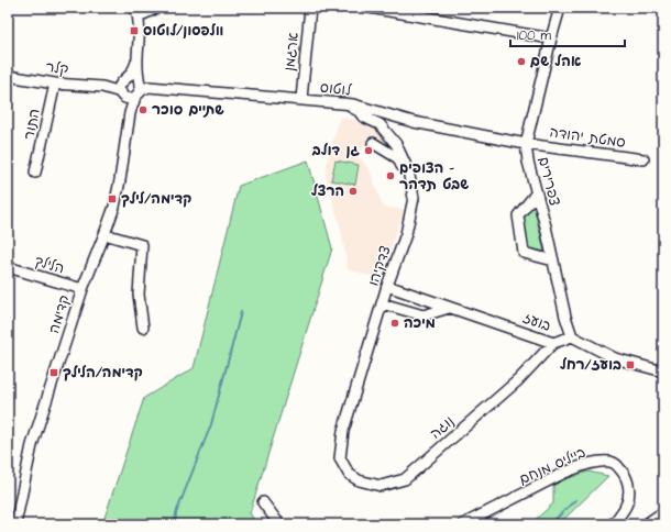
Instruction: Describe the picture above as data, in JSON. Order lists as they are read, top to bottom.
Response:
{
  "streets": {
    "street": [
      "ארגמן",
      "קלר",
      "לוטוס",
      "התור",
      "סמטת יהודה",
      "צפרירים",
      "הלילך",
      "צדקיהו",
      "קדימה",
      "בועז",
      "נוגה",
      "בייליס מנחם"
    ]
  },
  "crossings": [
    ["ארגמן", "לוטוס"],
    ["קלר", "לוטוס"],
    ["קלר", "התור"],
    ["קלר", "קדימה"],
    ["לוטוס", "סמטת יהודה"],
    ["לוטוס", "צפרירים"],
    ["לוטוס", "צדקיהו"],
    ["לוטוס", "קדימה"],
    ["סמטת יהודה", "צפרירים"],
    ["צפרירים", "בועז"],
    ["הלילך", "קדימה"],
    ["צדקיהו", "בועז"],
    ["צדקיהו", "נוגה"],
    ["בועז", "נוגה"]
  ],
  "places": {
    "transit": [
      "וולפסון/לוטוס",
      "קדימה/לילך",
      "בועז/רחל",
      "קדימה/הלילך"
    ],
    "other": [
      "אהל שם",
      "שתיים סוכר",
      "גן דולב",
      "הצופים - שבט תדהר",
      "הרצל",
      "מיכה"
    ]
  },
  "scale_bar": "100 m"
}
